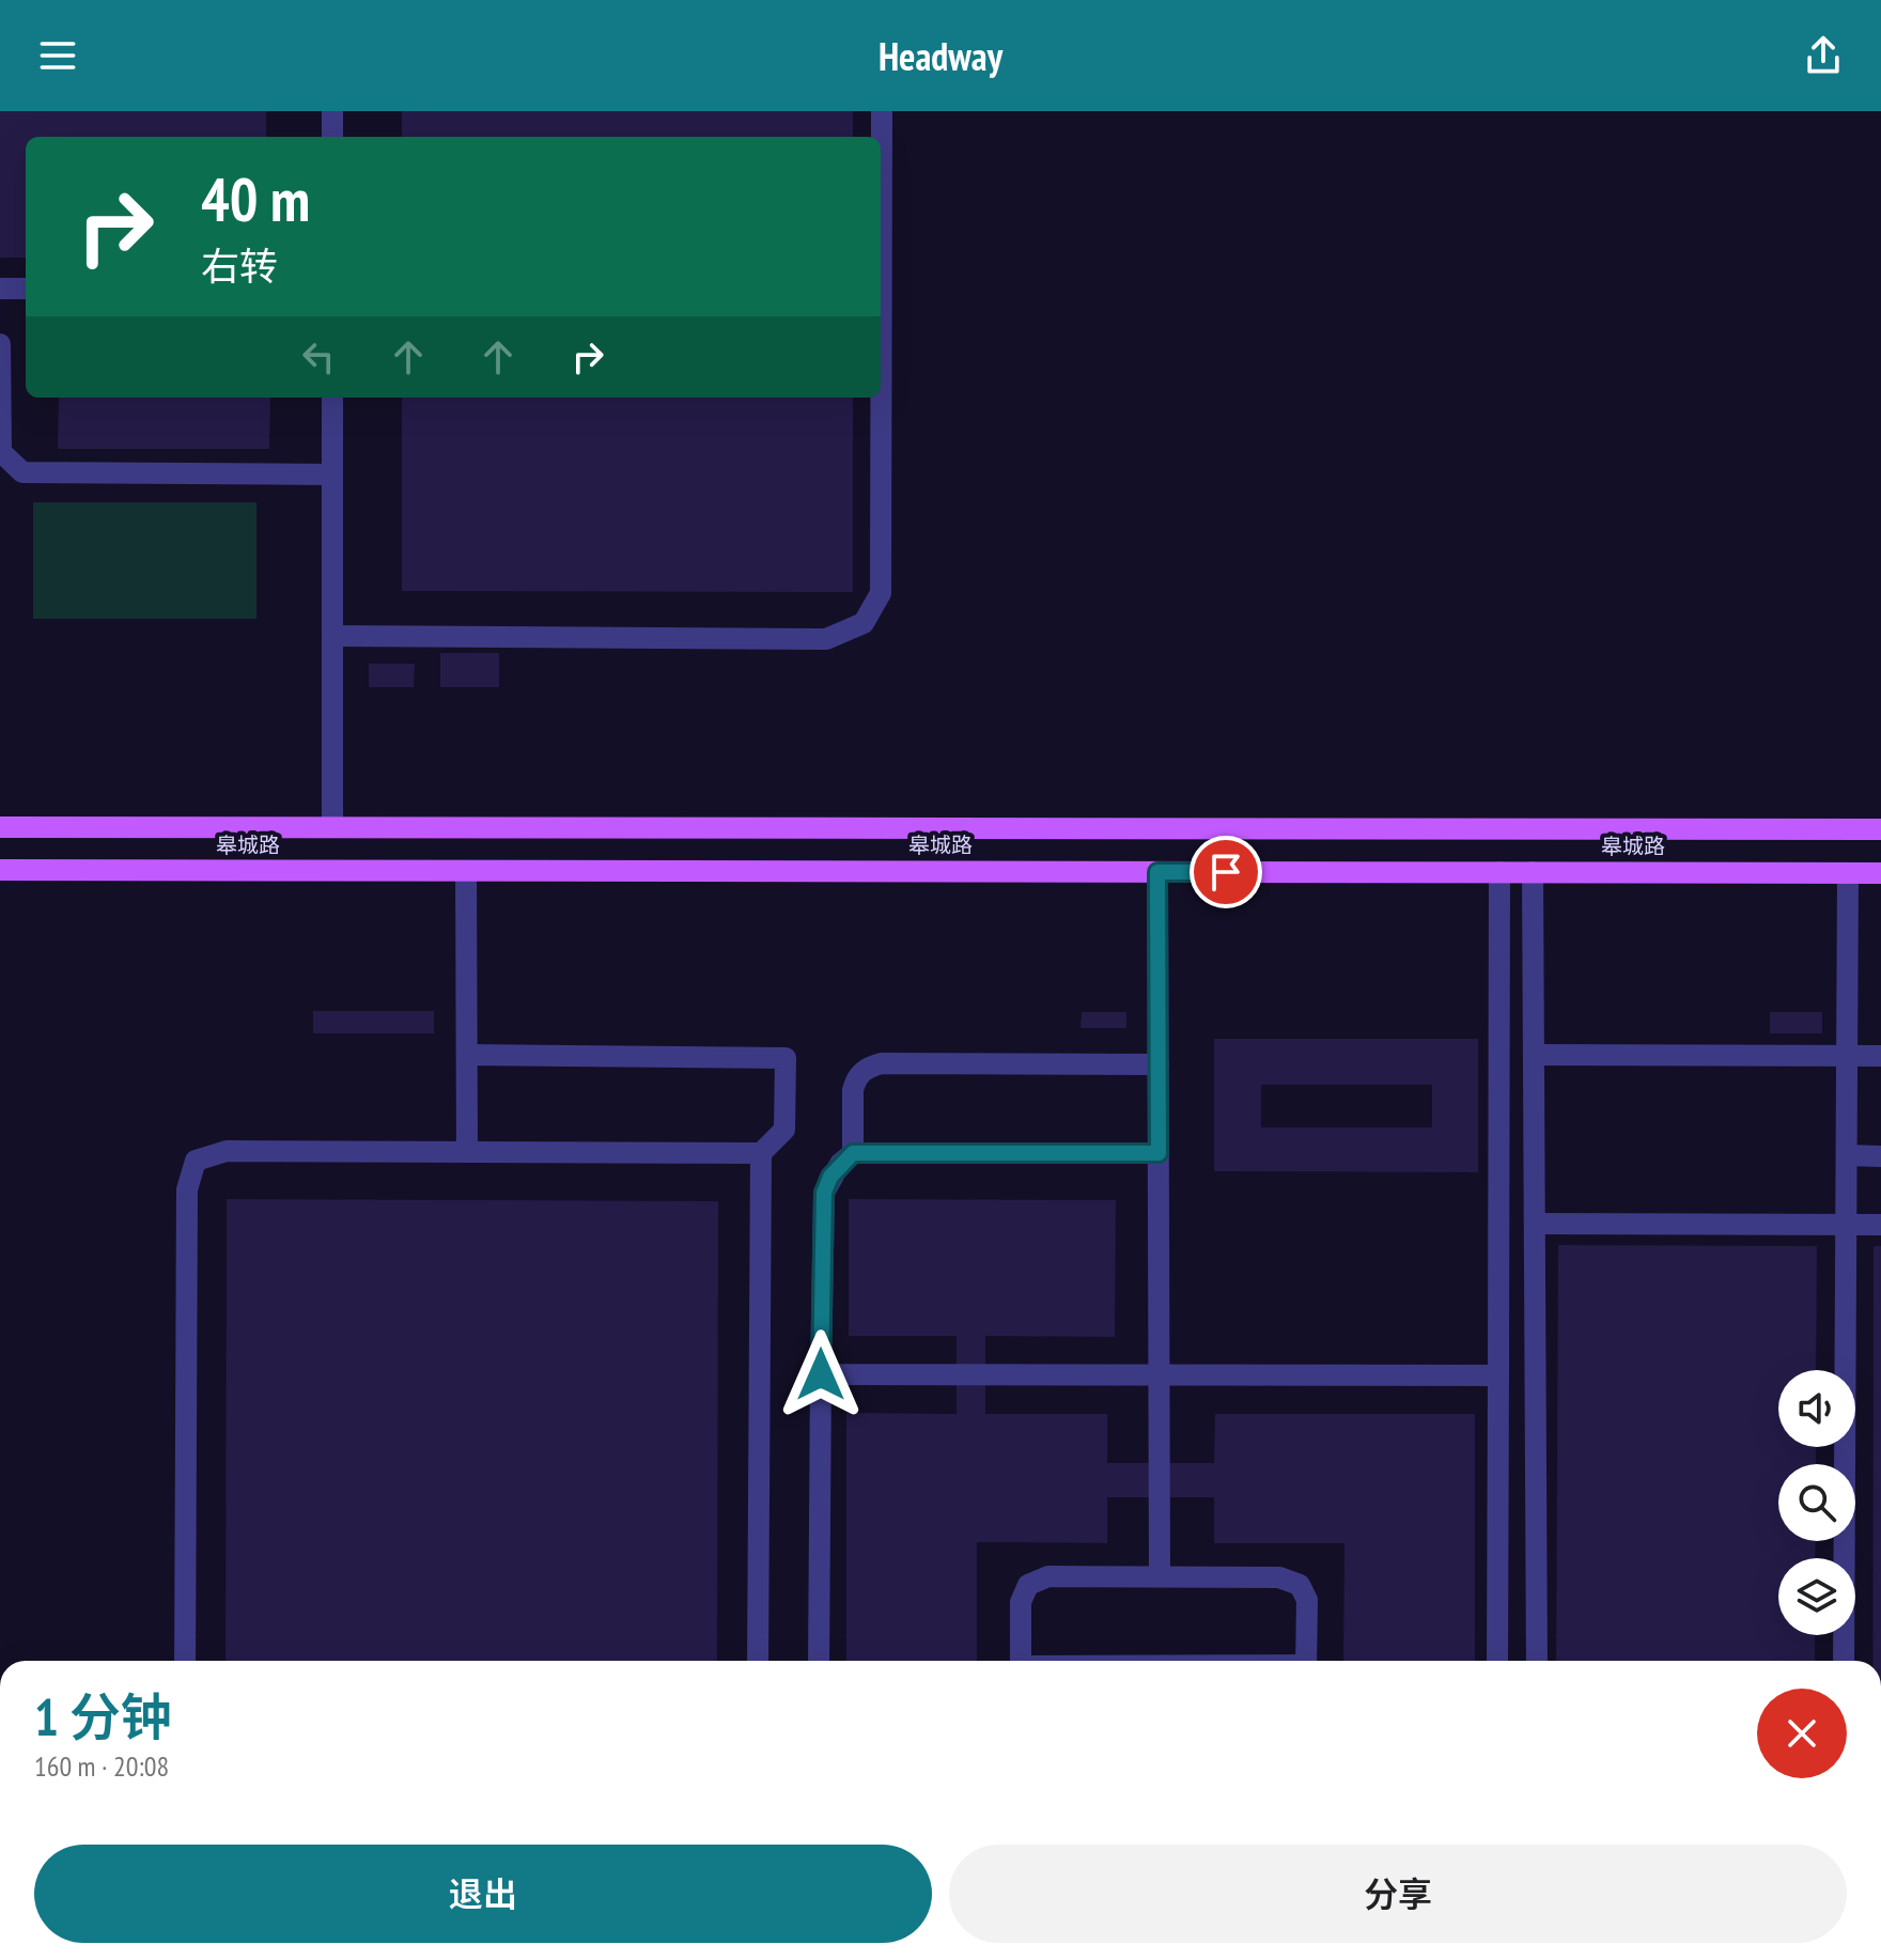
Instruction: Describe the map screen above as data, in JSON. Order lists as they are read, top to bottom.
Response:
{
  "streets": {
    "main road": ["皋城路"]
  },
  "page": {
    "header": "Headway",
    "turn": ["40 m", "右转"],
    "heading": ["1 分钟", "160 m · 20:08"],
    "buttons": ["退出", "分享"]
  }
}
